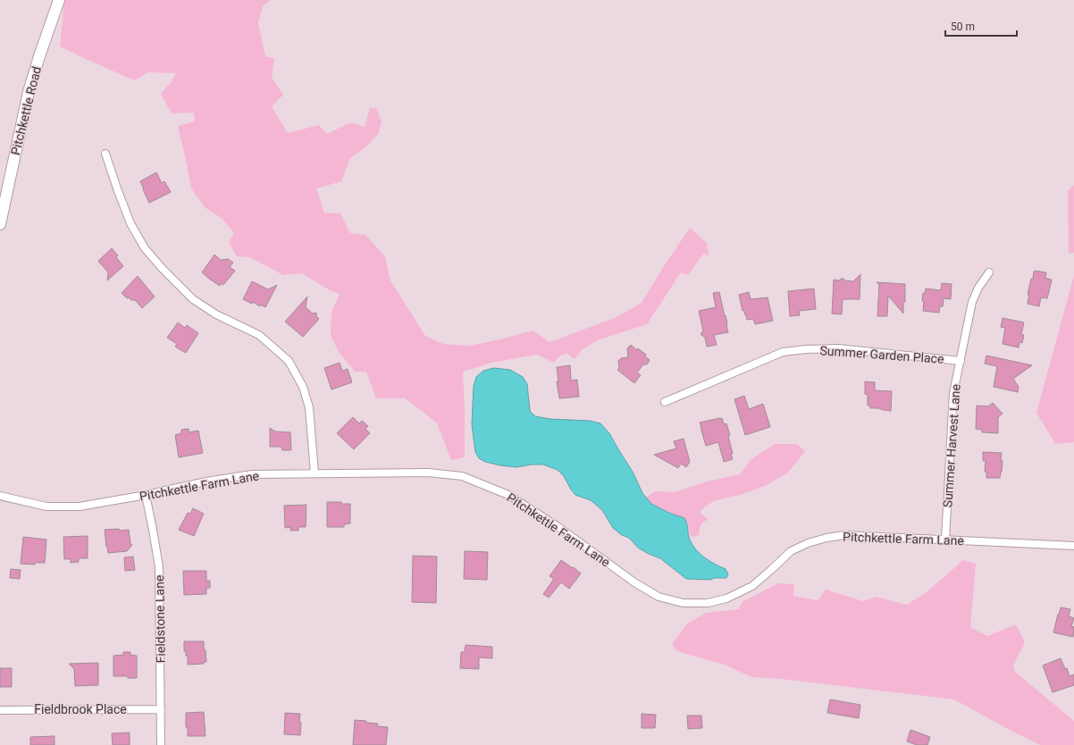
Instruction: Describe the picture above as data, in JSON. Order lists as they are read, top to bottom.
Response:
{
  "streets": {
    "main road": ["Pitchkettle Road"],
    "street": [
      "Summer Garden Place",
      "Summer Harvest Lane",
      "Pitchkettle Farm Lane",
      "Fieldstone Lane",
      "Fieldbrook Place"
    ]
  },
  "crossings": [
    ["Summer Garden Place", "Summer Harvest Lane"],
    ["Summer Harvest Lane", "Pitchkettle Farm Lane"],
    ["Pitchkettle Farm Lane", "Fieldstone Lane"],
    ["Fieldstone Lane", "Fieldbrook Place"]
  ],
  "scale_bar": "50 m"
}
